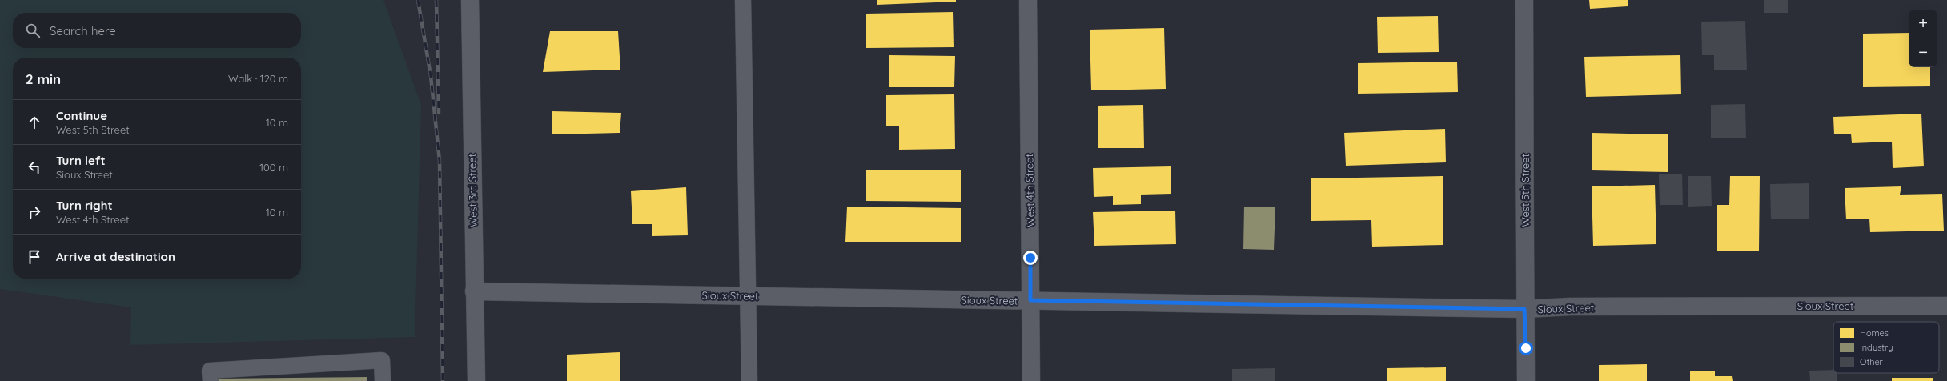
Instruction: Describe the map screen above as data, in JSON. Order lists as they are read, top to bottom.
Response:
{
  "streets": {
    "street": [
      "West 3rd Street",
      "West 4th Street",
      "West 5th Street",
      "Sioux Street"
    ]
  },
  "crossings": [
    ["West 3rd Street", "Sioux Street"],
    ["West 4th Street", "Sioux Street"],
    ["West 5th Street", "Sioux Street"]
  ],
  "legend": ["Homes", "Industry", "Other"],
  "page": {
    "map_buttons": ["+", "−"],
    "search": "Search here",
    "heading": ["2 min", "Walk · 120 m"],
    "list": [
      ["Continue", "West 5th Street", "10 m"],
      ["Turn left", "Sioux Street", "100 m"],
      ["Turn right", "West 4th Street", "10 m"],
      "Arrive at destination"
    ]
  }
}
